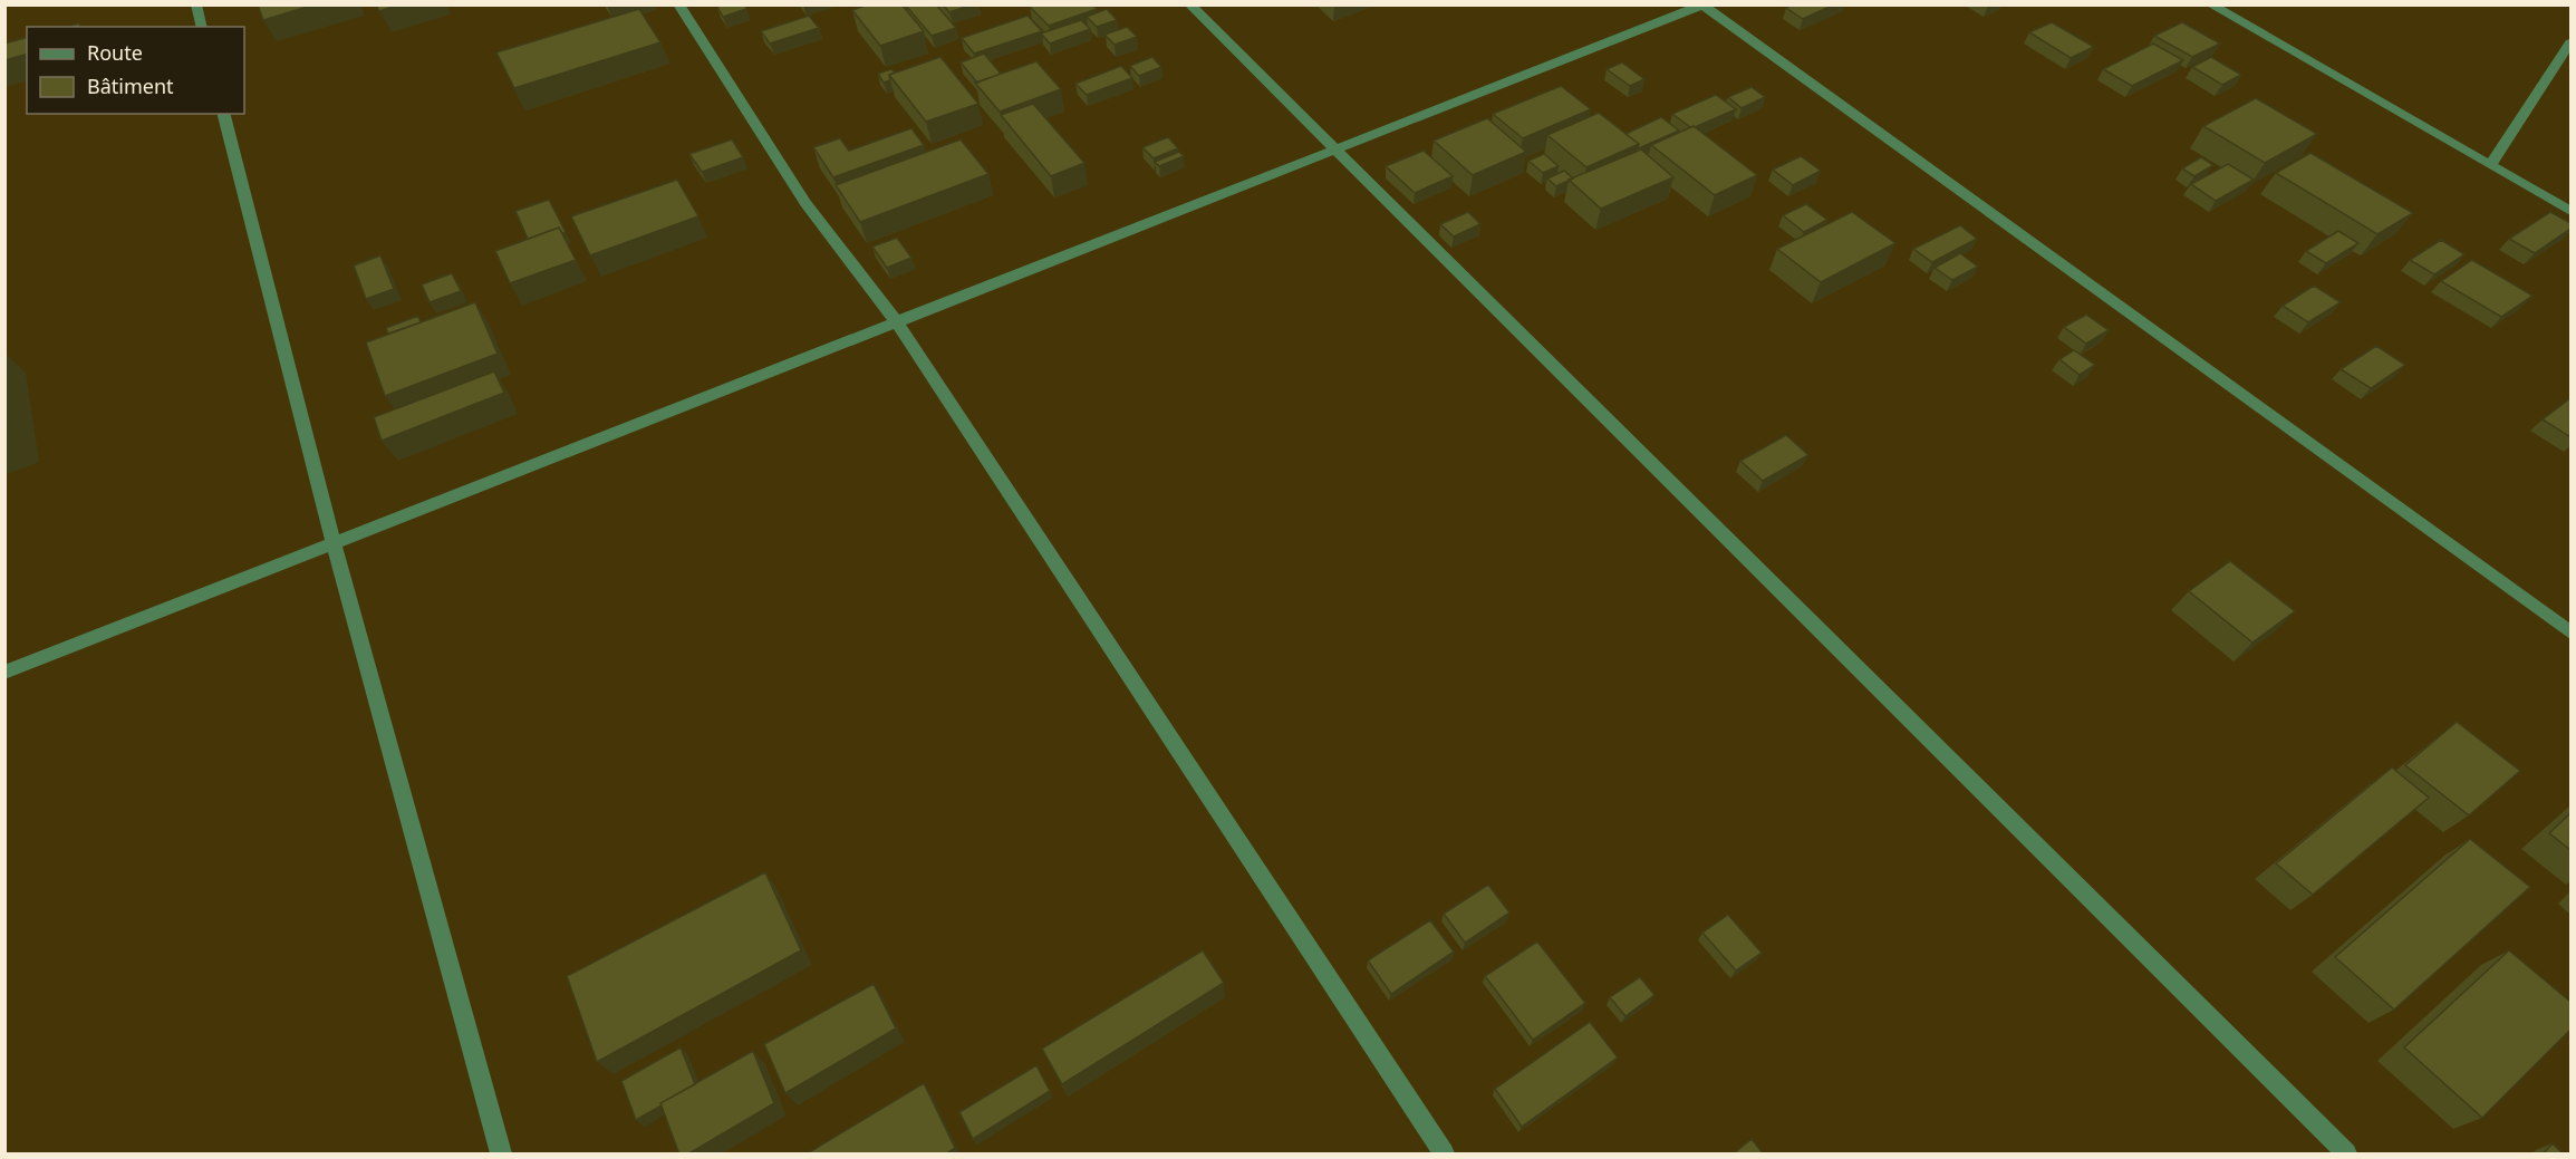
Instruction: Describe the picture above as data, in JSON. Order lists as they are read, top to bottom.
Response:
{
  "legend": ["Route", "Bâtiment"]
}
